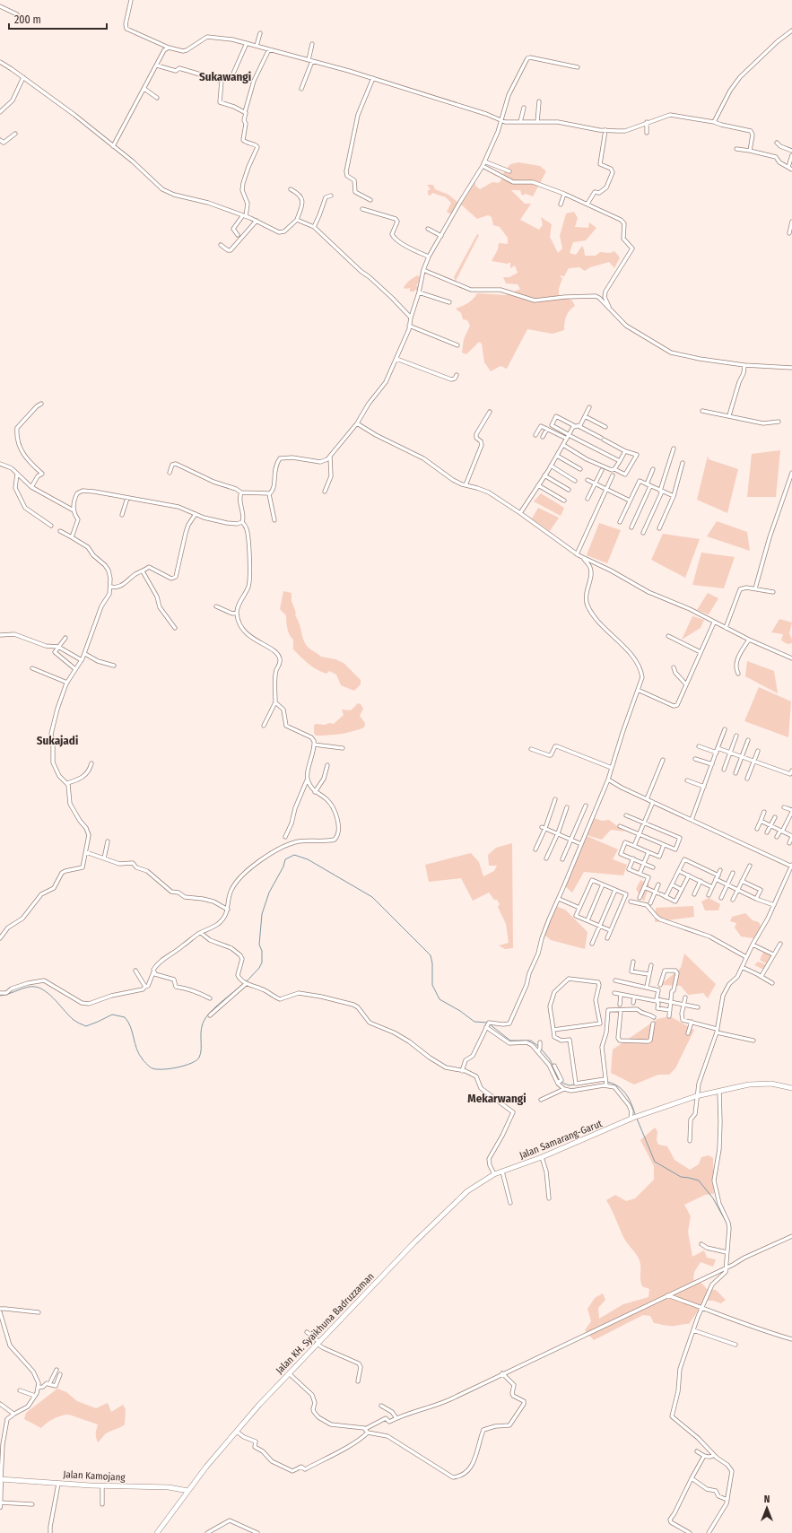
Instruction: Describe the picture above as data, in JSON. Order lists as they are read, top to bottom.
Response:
{
  "streets": {
    "main road": ["Jalan Samarang-Garut", "Jalan KH. Syaikhuna Badruzzaman", "Jalan Kamojang"]
  },
  "crossings": [
    ["Jalan Samarang-Garut", "Jalan KH. Syaikhuna Badruzzaman"],
    ["Jalan KH. Syaikhuna Badruzzaman", "Jalan Kamojang"]
  ],
  "districts": ["Sukawangi", "Sukajadi", "Mekarwangi"],
  "scale_bar": "200 m",
  "north": "top"
}
